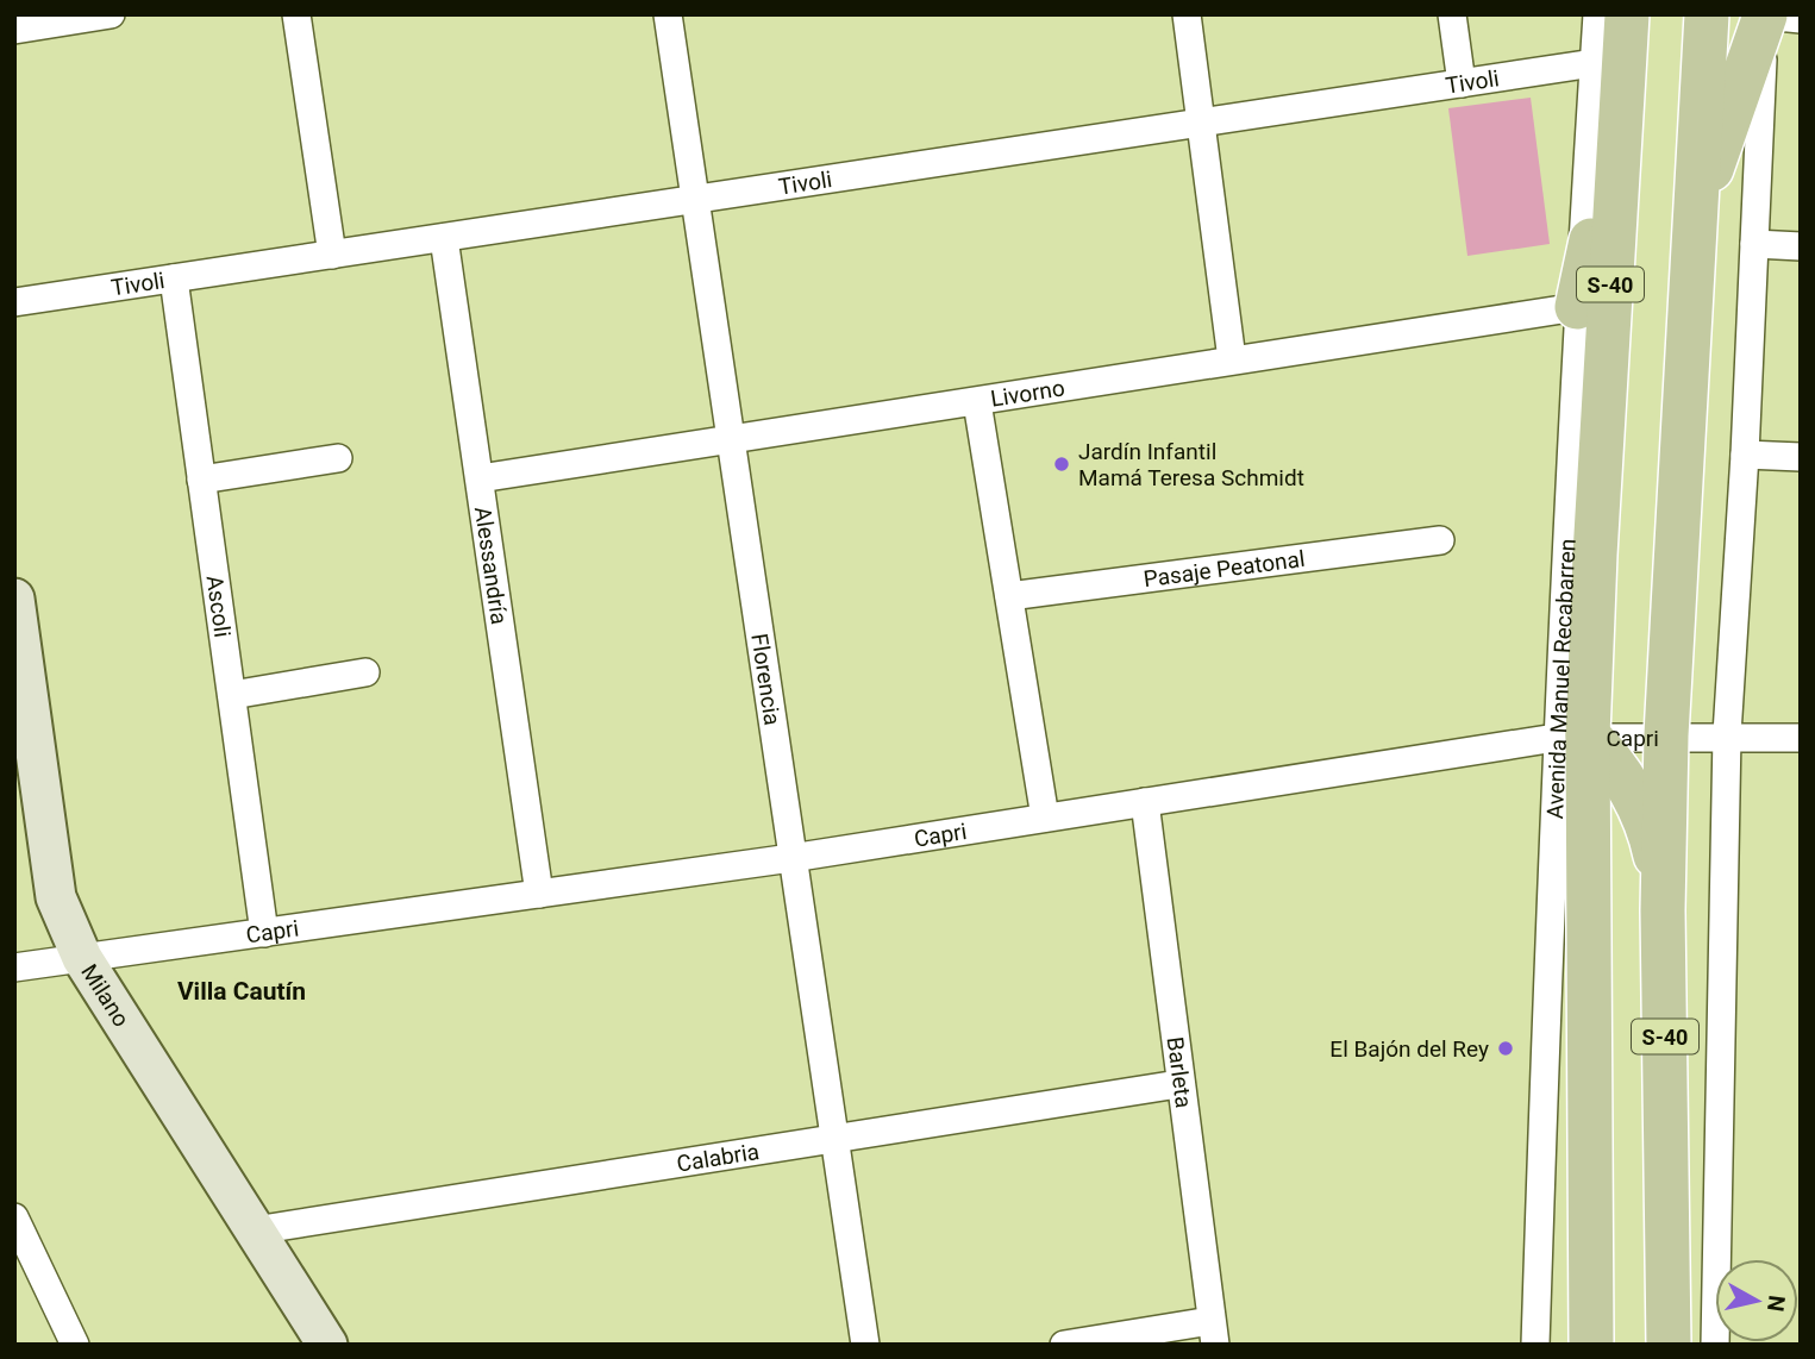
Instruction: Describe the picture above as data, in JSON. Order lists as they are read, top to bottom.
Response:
{
  "streets": {
    "main road": ["S-40", "Avenida Manuel Recabarren"],
    "street": [
      "Tivoli",
      "Livorno",
      "Alessandría",
      "Pasaje Peatonal",
      "Ascoli",
      "Florencia",
      "Capri",
      "Milano",
      "Barleta",
      "Calabria"
    ]
  },
  "crossings": [
    ["Tivoli", "Alessandría"],
    ["Tivoli", "Ascoli"],
    ["Tivoli", "Florencia"],
    ["Tivoli", "Avenida Manuel Recabarren"],
    ["S-40", "Capri"],
    ["Livorno", "Alessandría"],
    ["Livorno", "Florencia"],
    ["Livorno", "Avenida Manuel Recabarren"],
    ["Alessandría", "Capri"],
    ["Ascoli", "Capri"],
    ["Florencia", "Capri"],
    ["Florencia", "Calabria"],
    ["Avenida Manuel Recabarren", "Capri"],
    ["Capri", "Milano"],
    ["Capri", "Barleta"],
    ["Milano", "Calabria"],
    ["Barleta", "Calabria"]
  ],
  "districts": ["Villa Cautín"],
  "places": ["Jardín Infantil Mamá Teresa Schmidt", "El Bajón del Rey"],
  "north": "right"
}
